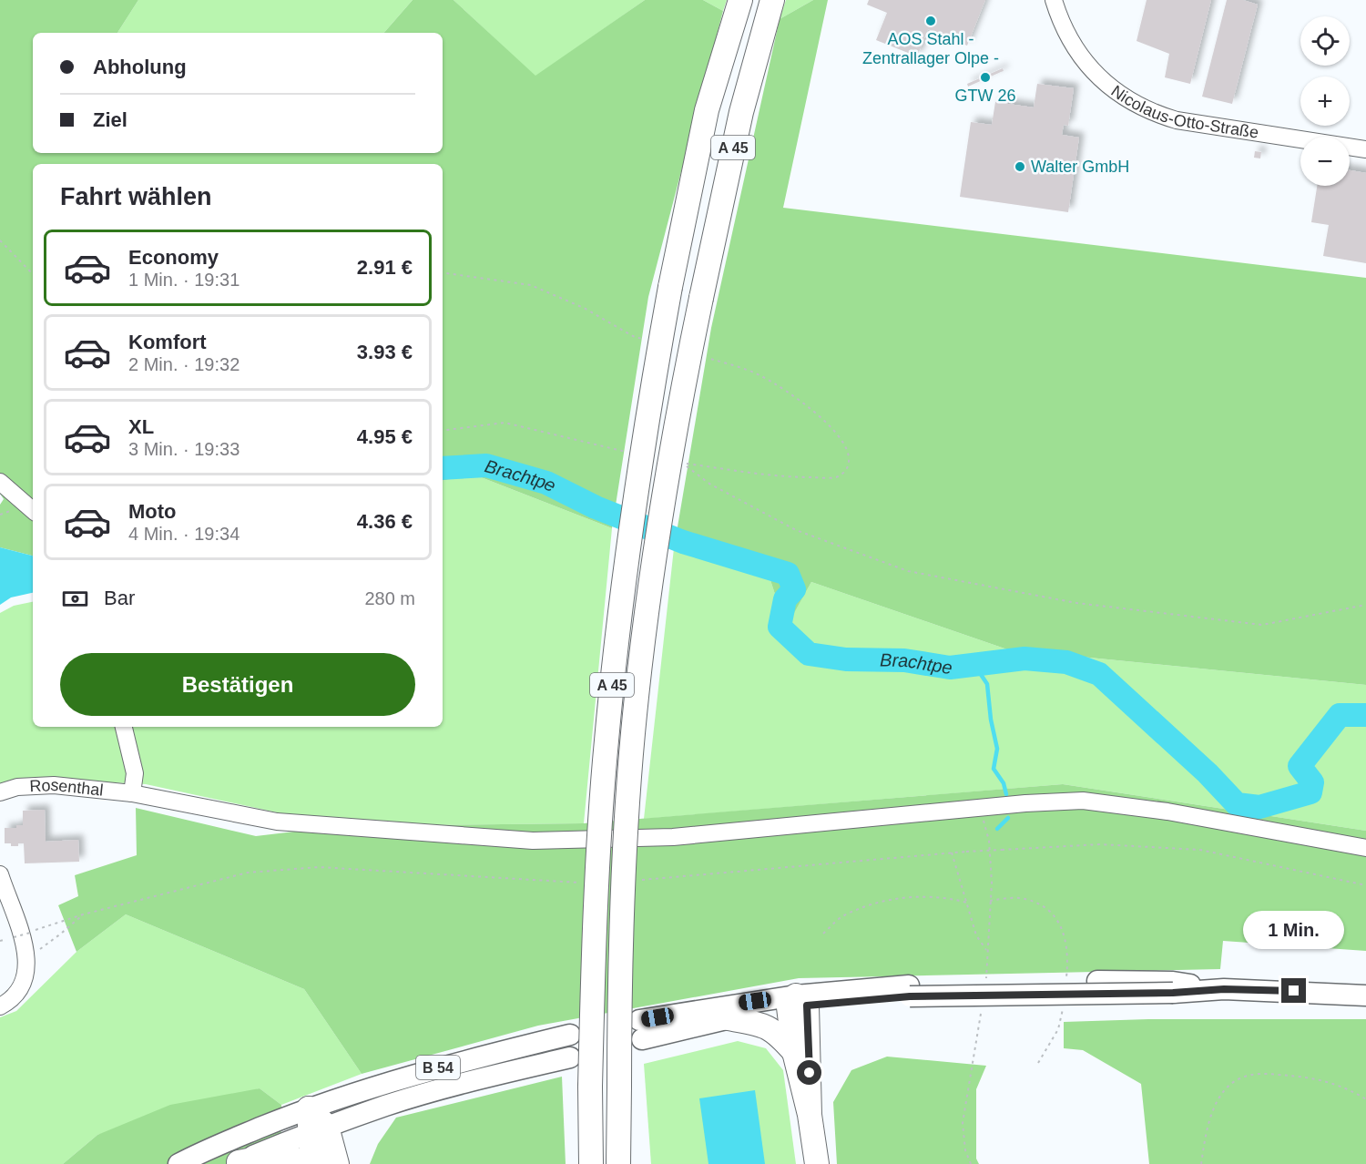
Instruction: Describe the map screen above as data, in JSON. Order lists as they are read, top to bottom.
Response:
{
  "streets": {
    "highway": ["A 45"],
    "main road": ["B 54"],
    "street": ["Nicolaus-Otto-Straße", "Rosenthal"]
  },
  "water": ["Brachtpe"],
  "places": ["AOS Stahl - Zentrallager Olpe -", "GTW 26", "Walter GmbH"],
  "page": {
    "map_buttons": ["+", "−"],
    "banner": ["Abholung", "Ziel"],
    "heading": "Fahrt wählen",
    "list": [
      {
        "name": "Economy",
        "note": "1 Min. · 19:31",
        "value": "2.91 €"
      },
      {
        "name": "Komfort",
        "note": "2 Min. · 19:32",
        "value": "3.93 €"
      },
      {
        "name": "XL",
        "note": "3 Min. · 19:33",
        "value": "4.95 €"
      },
      {
        "name": "Moto",
        "note": "4 Min. · 19:34",
        "value": "4.36 €"
      }
    ],
    "pay": ["Bar", "280 m"],
    "buttons": "Bestätigen",
    "bubble": "1 Min."
  }
}
